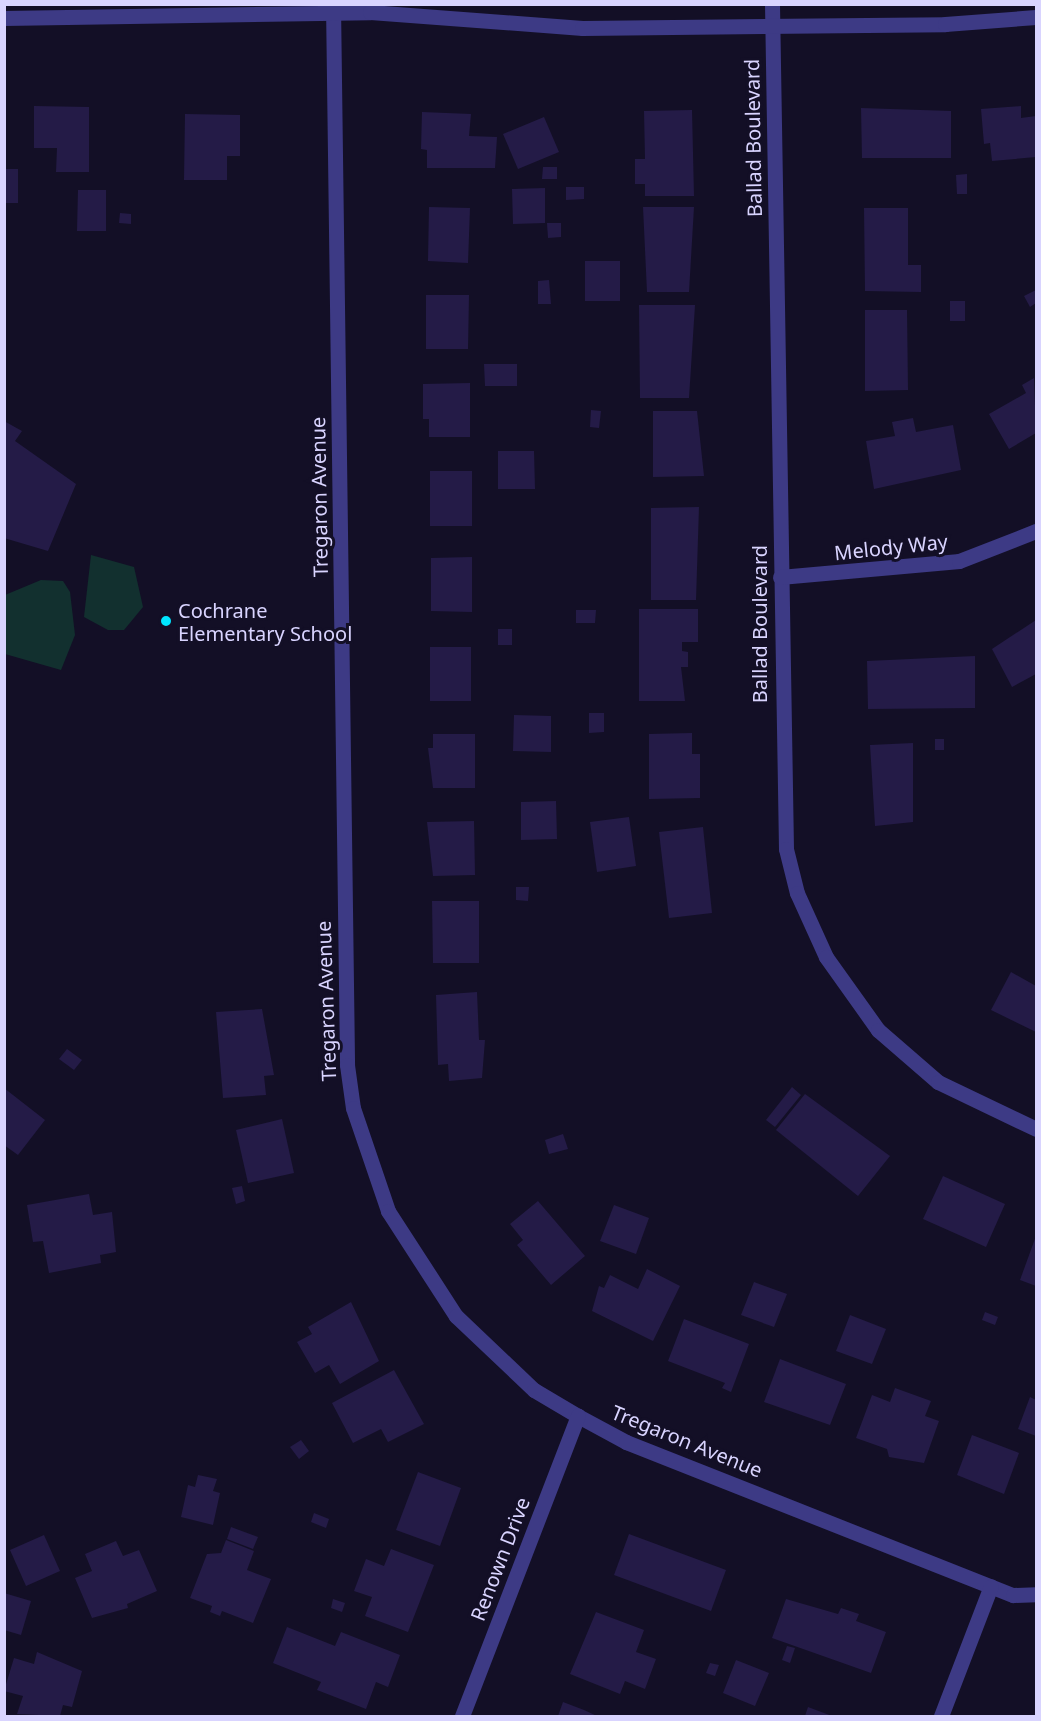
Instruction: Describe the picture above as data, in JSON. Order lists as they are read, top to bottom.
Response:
{
  "streets": {
    "street": [
      "Ballad Boulevard",
      "Tregaron Avenue",
      "Melody Way",
      "Renown Drive"
    ]
  },
  "crossings": [
    ["Ballad Boulevard", "Melody Way"],
    ["Tregaron Avenue", "Renown Drive"]
  ],
  "places": ["Cochrane Elementary School"]
}
